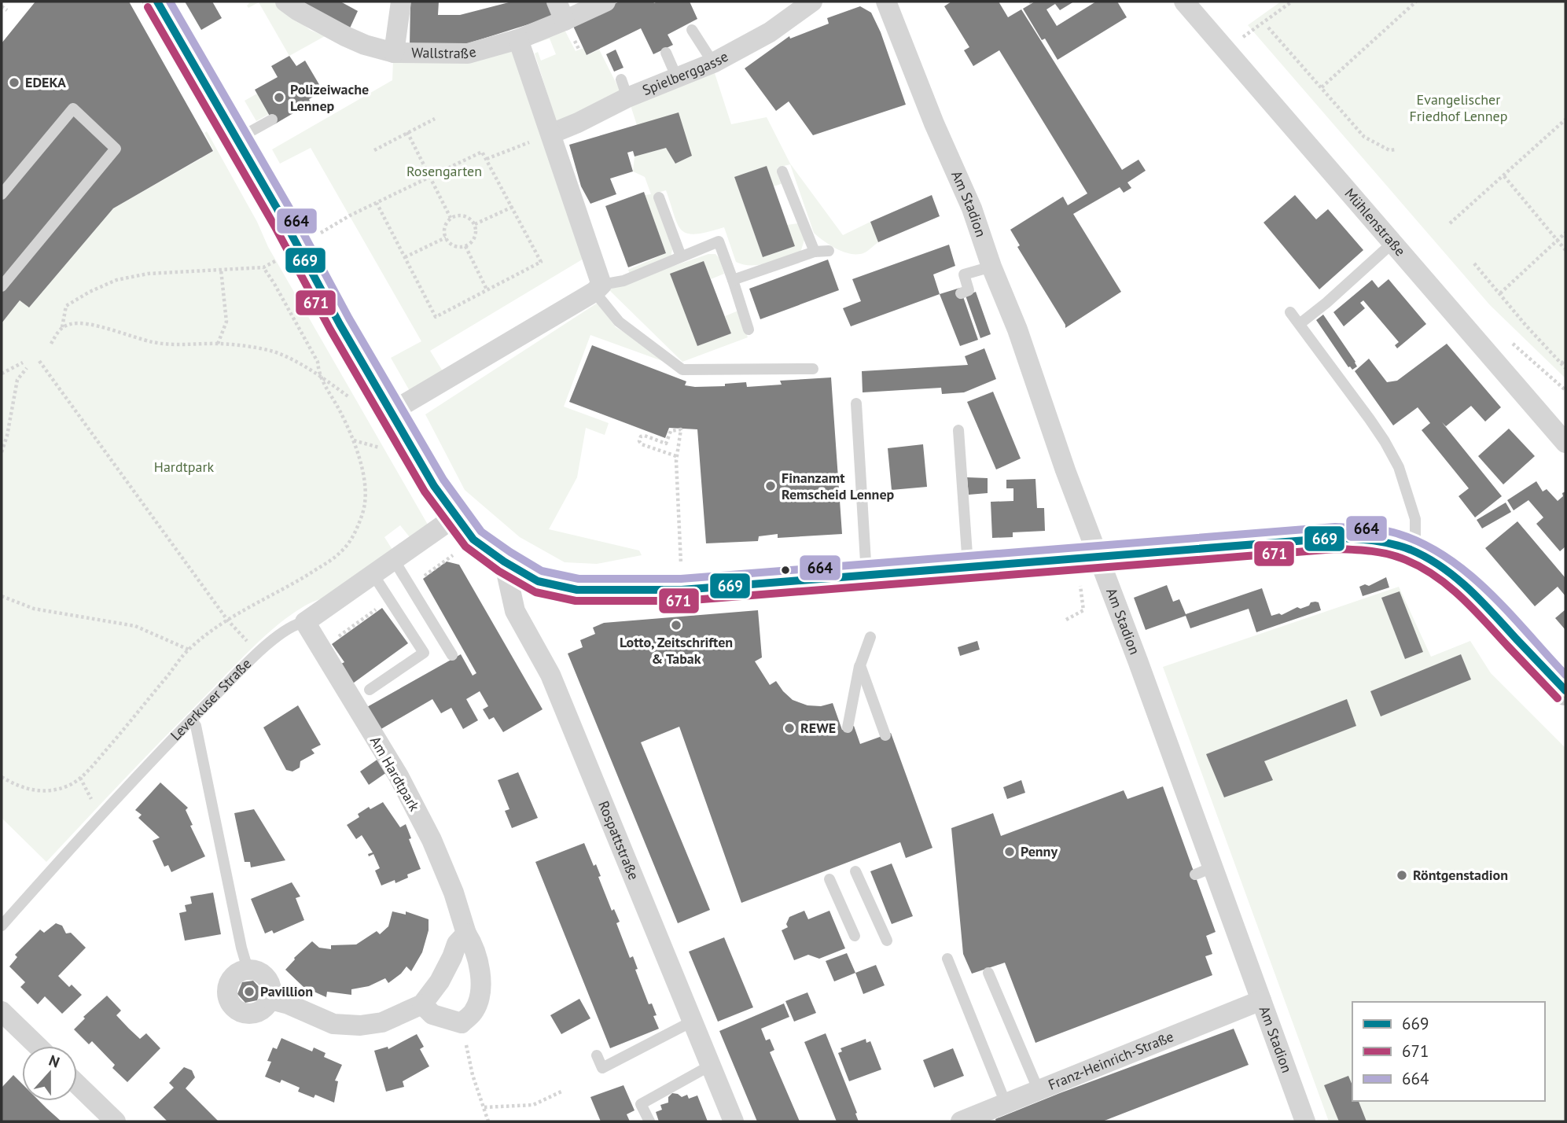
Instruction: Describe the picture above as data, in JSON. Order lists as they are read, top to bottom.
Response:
{
  "streets": {
    "street": [
      "Wallstraße",
      "Spielberggasse",
      "Am Stadion",
      "Mühlenstraße",
      "Leverkuser Straße",
      "Am Hardtpark",
      "Rospattstraße",
      "Franz-Heinrich-Straße"
    ]
  },
  "crossings": [
    ["Am Stadion", "Franz-Heinrich-Straße"],
    ["Leverkuser Straße", "Am Hardtpark"]
  ],
  "parks": ["Evangelischer Friedhof Lennep", "Rosengarten", "Hardtpark"],
  "places": [
    "EDEKA",
    "Polizeiwache Lennep",
    "Finanzamt Remscheid Lennep",
    "Lotto, Zeitschriften & Tabak",
    "REWE",
    "Penny",
    "Röntgenstadion",
    "Pavillion"
  ],
  "lines": ["transit line 669", "transit line 664", "transit line 671"],
  "legend": ["669", "671", "664"],
  "north": "top"
}
